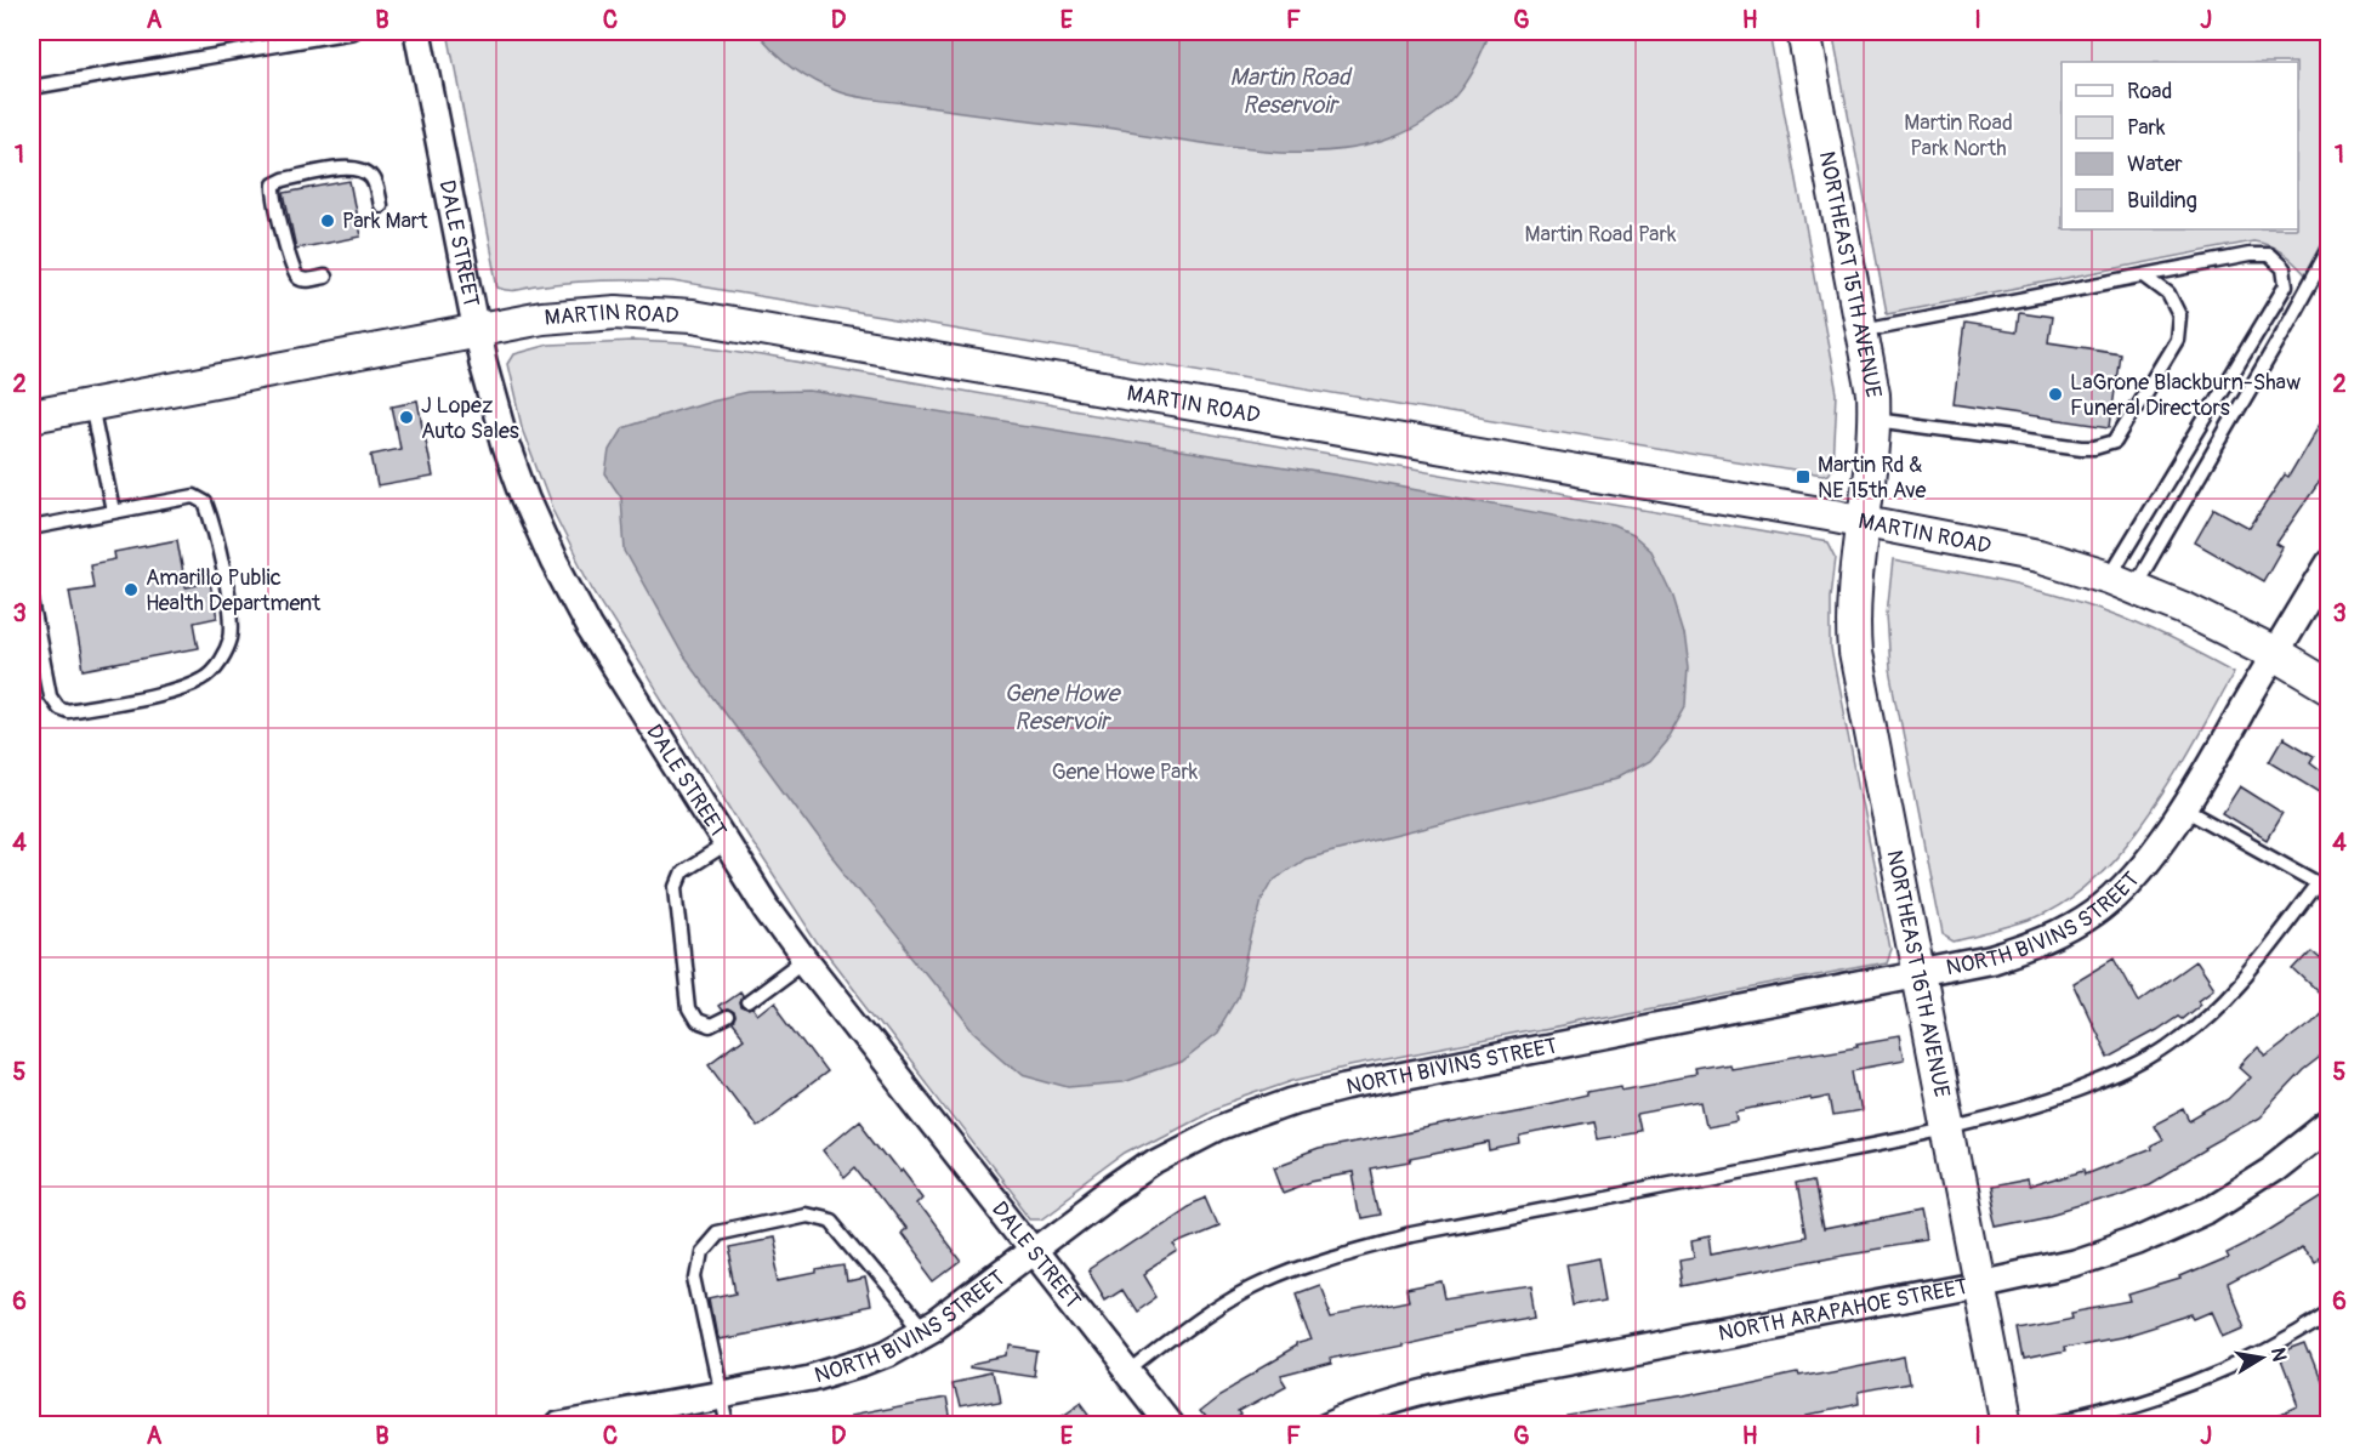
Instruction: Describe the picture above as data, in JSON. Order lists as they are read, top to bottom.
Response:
{
  "streets": {
    "street": [
      "DALE STREET",
      "NORTHEAST 15TH AVENUE",
      "MARTIN ROAD",
      "NORTH BIVINS STREET",
      "NORTHEAST 16TH AVENUE",
      "NORTH ARAPAHOE STREET"
    ]
  },
  "crossings": [
    ["DALE STREET", "MARTIN ROAD"],
    ["DALE STREET", "NORTH BIVINS STREET"],
    ["NORTHEAST 15TH AVENUE", "MARTIN ROAD"],
    ["NORTHEAST 15TH AVENUE", "NORTHEAST 16TH AVENUE"],
    ["MARTIN ROAD", "NORTH BIVINS STREET"],
    ["MARTIN ROAD", "NORTHEAST 16TH AVENUE"],
    ["NORTH BIVINS STREET", "NORTHEAST 16TH AVENUE"],
    ["NORTHEAST 16TH AVENUE", "NORTH ARAPAHOE STREET"]
  ],
  "water": ["Martin Road Reservoir", "Gene Howe Reservoir"],
  "parks": ["Martin Road Park North", "Martin Road Park", "Gene Howe Park"],
  "places": {
    "other": [
      "Park Mart",
      "LaGrone Blackburn-Shaw Funeral Directors",
      "J Lopez Auto Sales",
      "Amarillo Public Health Department"
    ],
    "transit": ["Martin Rd & NE 15th Ave"]
  },
  "legend": [
    "Road",
    "Park",
    "Water",
    "Building"
  ],
  "north": "right",
  "grid": {
    "columns": [
      "A",
      "B",
      "C",
      "D",
      "E",
      "F",
      "G",
      "H",
      "I",
      "J"
    ],
    "rows": [
      "1",
      "2",
      "3",
      "4",
      "5",
      "6"
    ]
  }
}
